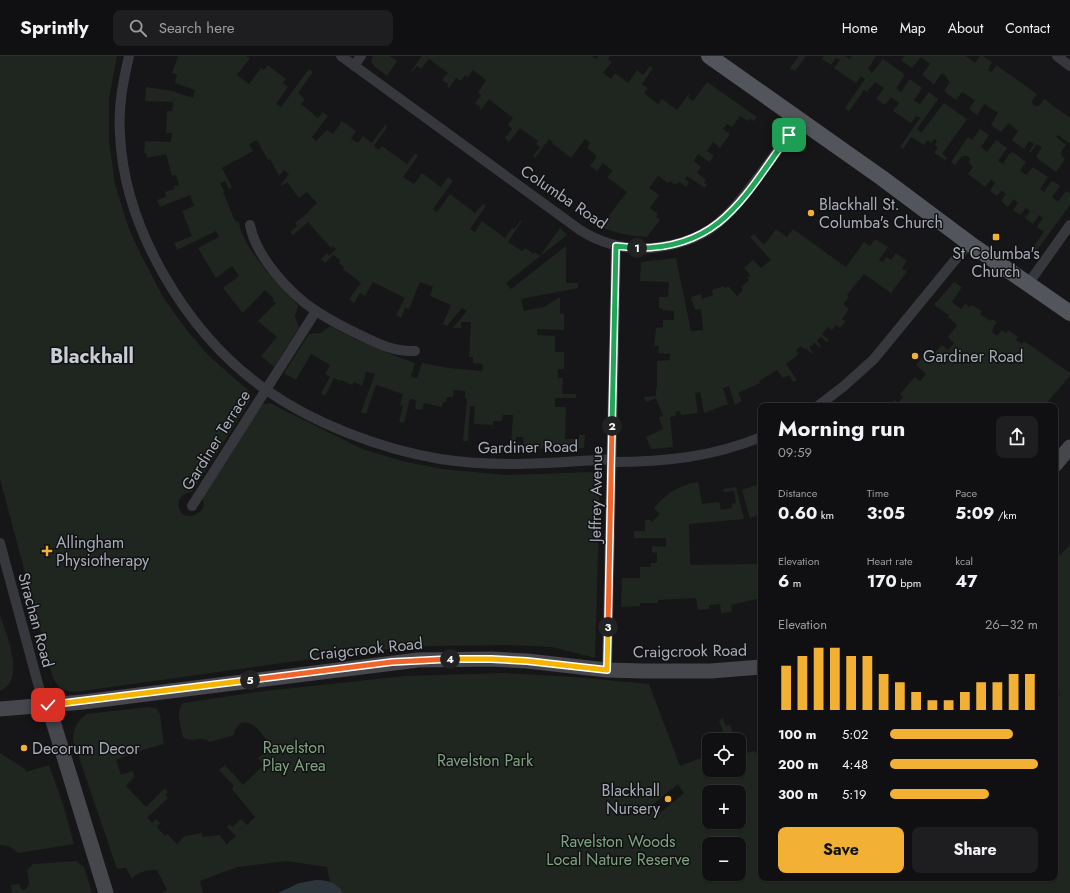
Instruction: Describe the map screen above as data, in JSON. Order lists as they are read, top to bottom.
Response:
{
  "streets": {
    "street": [
      "Columba Road",
      "Gardiner Terrace",
      "Gardiner Road",
      "Jeffrey Avenue",
      "Strachan Road",
      "Craigcrook Road"
    ]
  },
  "crossings": [
    ["Columba Road", "Jeffrey Avenue"],
    ["Gardiner Terrace", "Gardiner Road"],
    ["Gardiner Road", "Jeffrey Avenue"],
    ["Jeffrey Avenue", "Craigcrook Road"],
    ["Strachan Road", "Craigcrook Road"]
  ],
  "districts": ["Blackhall"],
  "parks": ["Ravelston Play Area", "Ravelston Park", "Ravelston Woods Local Nature Reserve"],
  "places": {
    "other": [
      "Blackhall St. Columba's Church",
      "Gardiner Road",
      "Decorum Decor",
      "Blackhall Nursery"
    ],
    "transit": ["St Columba's Church"],
    "health": ["Allingham Physiotherapy"]
  },
  "page": {
    "header": "Sprintly",
    "search": "Search here",
    "nav": [
      "Home",
      "Map",
      "About",
      "Contact"
    ],
    "pins": [
      "1",
      "2",
      "3",
      "4",
      "5"
    ],
    "heading": ["Morning run", "09:59"],
    "stats": [
      ["Distance", "0.60 km"],
      ["Time", "3:05"],
      ["Pace", "5:09 /km"],
      ["Elevation", "6 m"],
      ["Heart rate", "170 bpm"],
      ["kcal", "47"]
    ],
    "chart": ["Elevation", "26–32 m"],
    "list": [
      {
        "name": "100 m",
        "note": "5:02"
      },
      {
        "name": "200 m",
        "note": "4:48"
      },
      {
        "name": "300 m",
        "note": "5:19"
      }
    ],
    "map_buttons": ["+", "−"],
    "buttons": ["Save", "Share"]
  }
}
